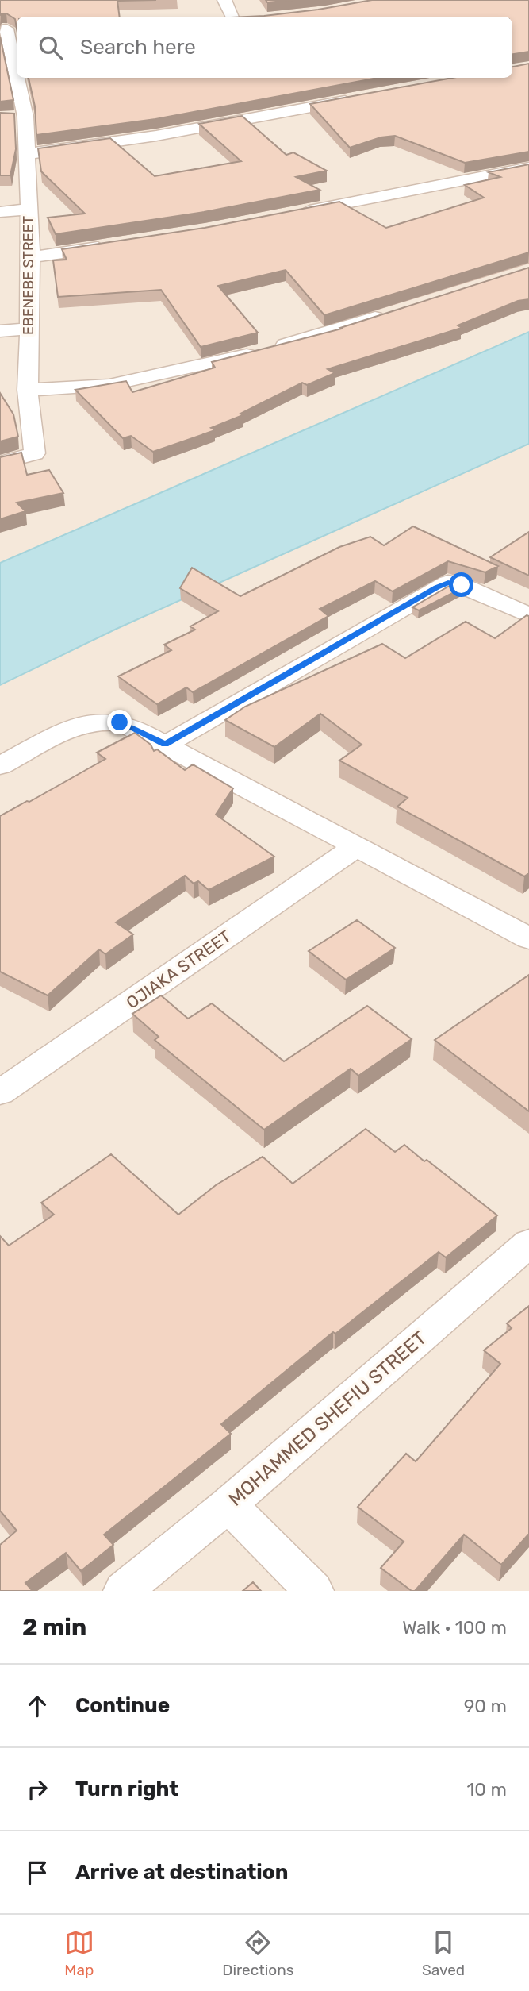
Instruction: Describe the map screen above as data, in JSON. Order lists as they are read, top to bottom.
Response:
{
  "streets": {
    "street": ["EBENEBE STREET", "OJIAKA STREET", "MOHAMMED SHEFIU STREET"]
  },
  "page": {
    "search": "Search here",
    "heading": ["2 min", "Walk · 100 m"],
    "list": [
      ["Continue", "90 m"],
      ["Turn right", "10 m"],
      "Arrive at destination"
    ],
    "nav": ["Map", "Directions", "Saved"]
  }
}
